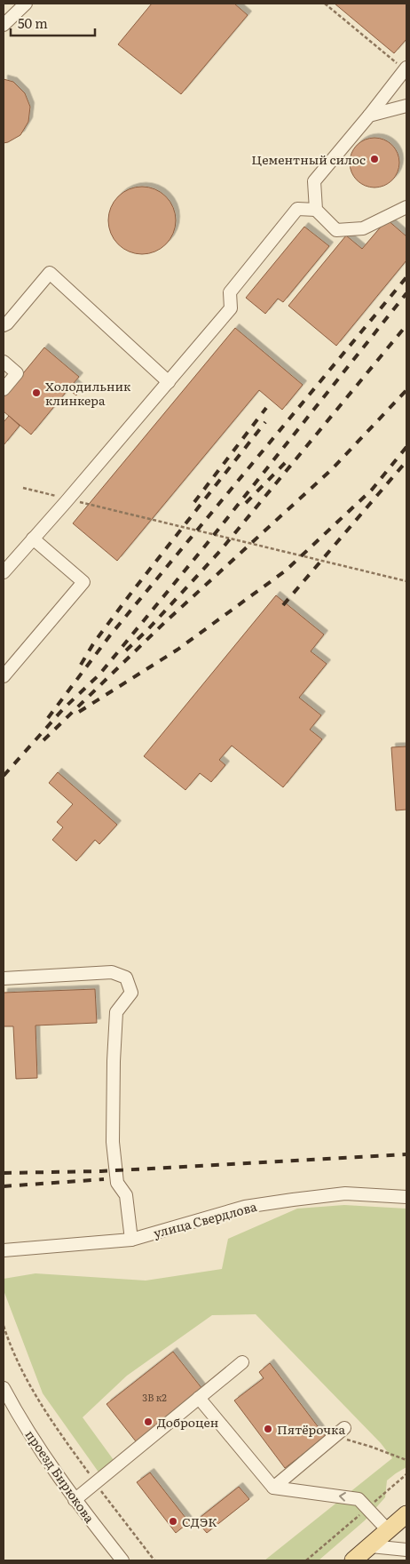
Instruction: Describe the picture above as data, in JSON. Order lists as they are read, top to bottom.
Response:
{
  "streets": {
    "street": ["улица Свердлова", "проезд Бирюкова"]
  },
  "places": [
    "Цементный силос",
    "Холодильник клинкера",
    "Доброцен",
    "Пятёрочка",
    "СДЭК"
  ],
  "house_numbers": ["3В к2"],
  "scale_bar": "50 m"
}
